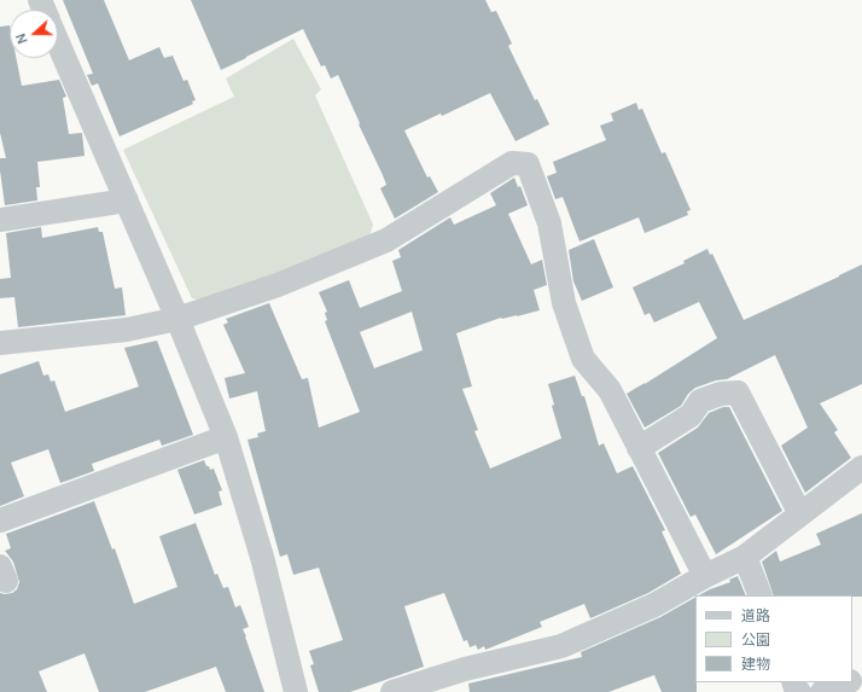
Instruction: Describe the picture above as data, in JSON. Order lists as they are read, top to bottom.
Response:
{
  "legend": ["道路", "公園", "建物"],
  "north": "left"
}
